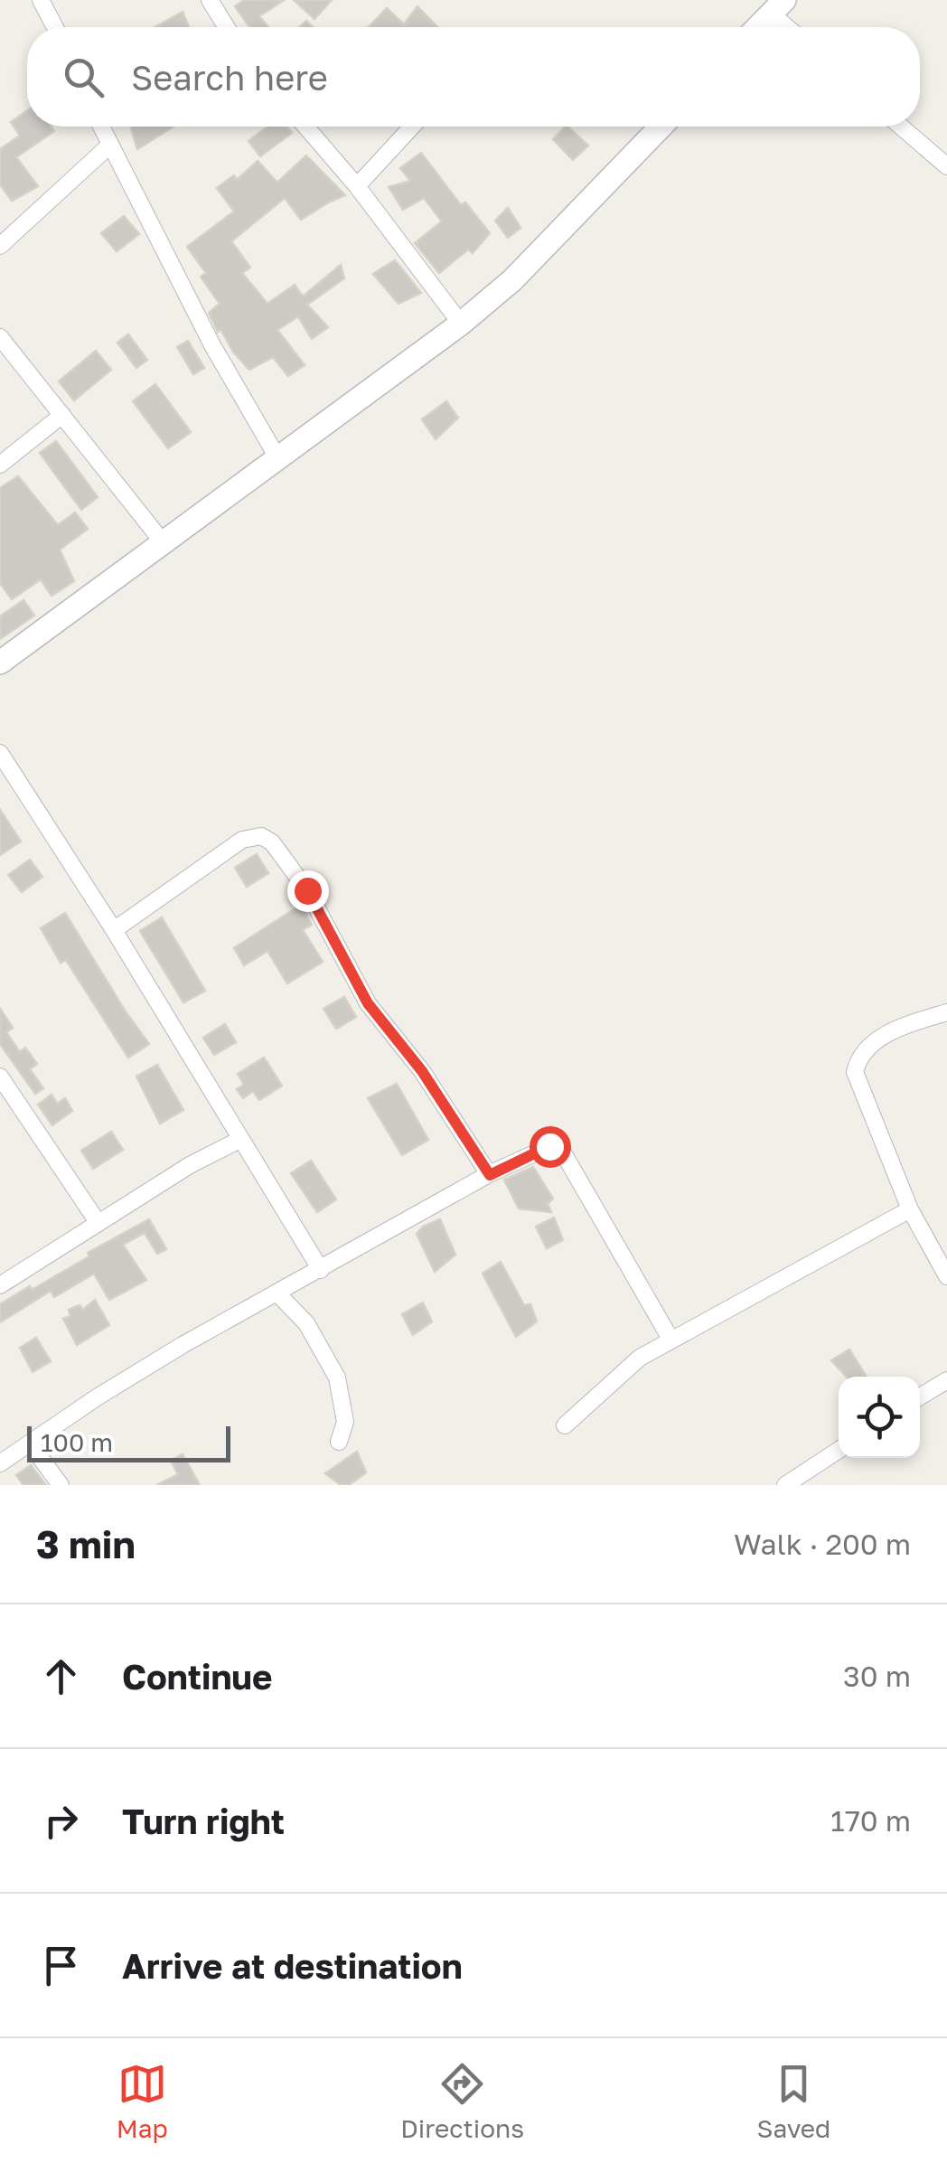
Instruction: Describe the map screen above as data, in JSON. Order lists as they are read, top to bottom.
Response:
{
  "scale_bar": "100 m",
  "page": {
    "search": "Search here",
    "scale": "100 m",
    "heading": ["3 min", "Walk · 200 m"],
    "list": [
      ["Continue", "30 m"],
      ["Turn right", "170 m"],
      "Arrive at destination"
    ],
    "nav": ["Map", "Directions", "Saved"]
  }
}
